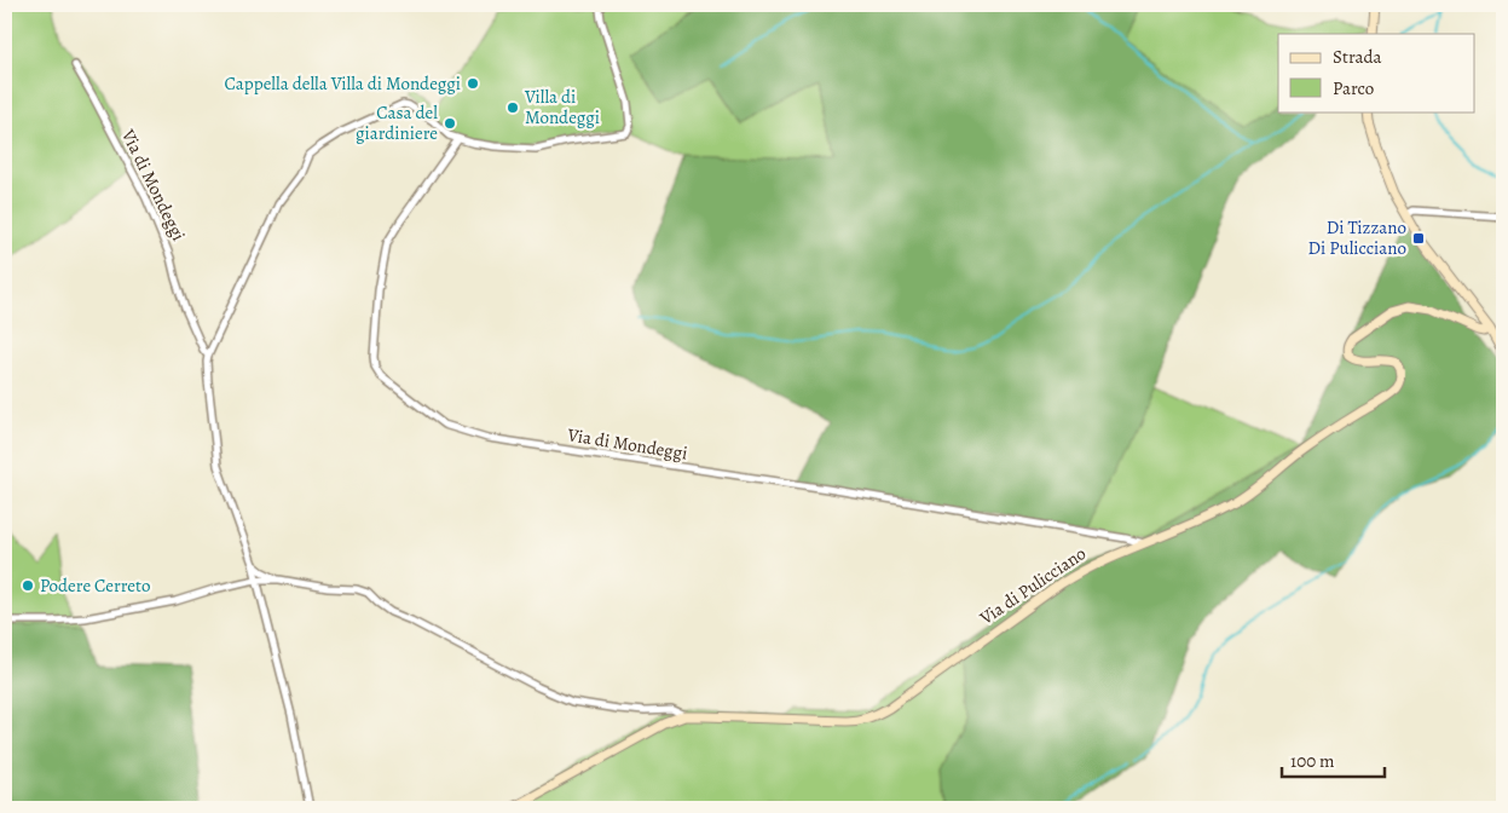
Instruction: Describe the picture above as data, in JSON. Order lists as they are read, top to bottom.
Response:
{
  "streets": {
    "street": ["Via di Mondeggi", "Via di Pulicciano"]
  },
  "crossings": [
    ["Via di Mondeggi", "Via di Pulicciano"]
  ],
  "places": {
    "other": [
      "Cappella della Villa di Mondeggi",
      "Villa di Mondeggi",
      "Casa del giardiniere",
      "Podere Cerreto"
    ],
    "transit": ["Di Tizzano Di Pulicciano"]
  },
  "legend": ["Strada", "Parco"],
  "scale_bar": "100 m"
}
